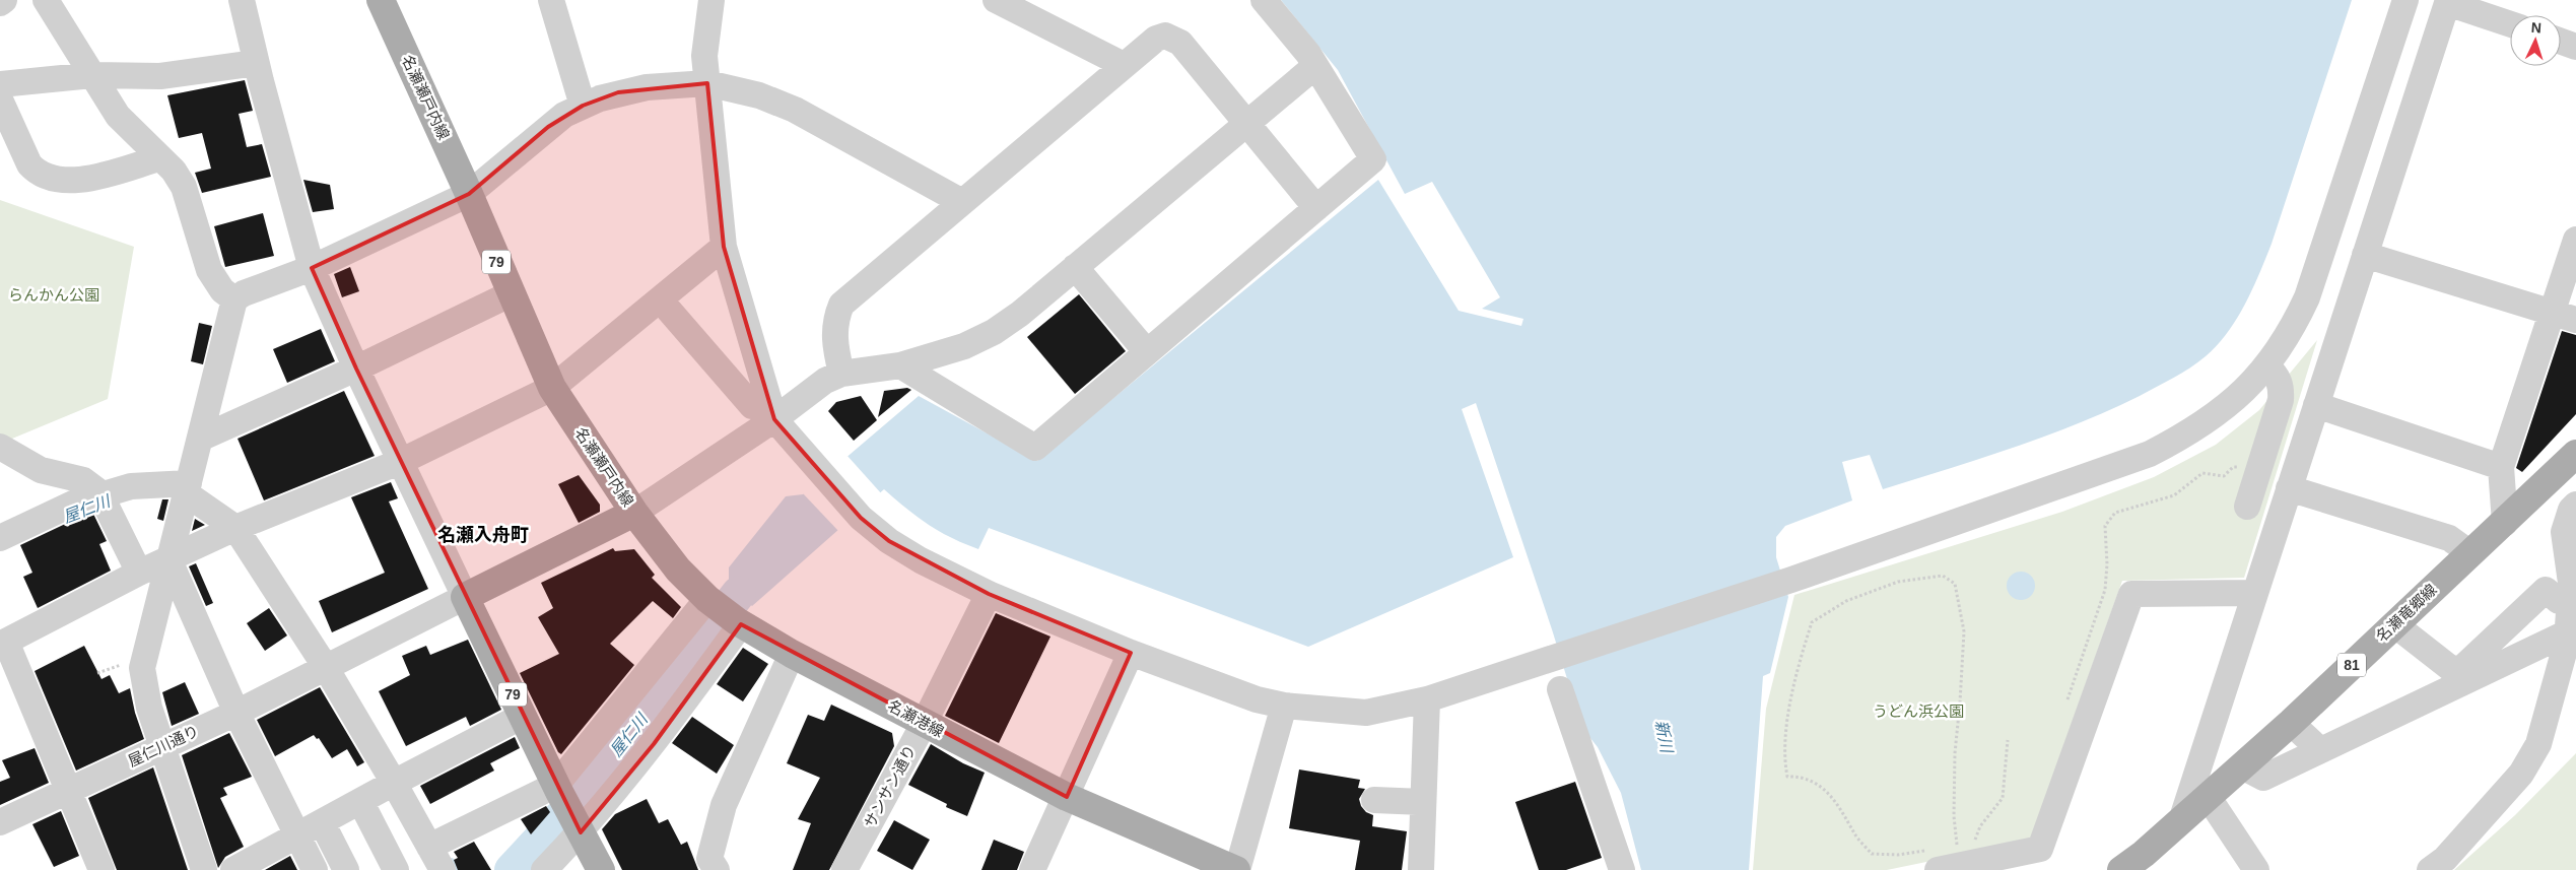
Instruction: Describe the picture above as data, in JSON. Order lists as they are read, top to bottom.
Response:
{
  "streets": {
    "main road": [
      "名瀬瀬戸内線",
      "79",
      "名瀬竜郷線",
      "81",
      "名瀬港線"
    ],
    "street": ["屋仁川通り", "サンサン通り"]
  },
  "crossings": [
    ["名瀬瀬戸内線", "79"],
    ["名瀬瀬戸内線", "名瀬港線"],
    ["名瀬瀬戸内線", "屋仁川通り"],
    ["79", "屋仁川通り"],
    ["名瀬港線", "サンサン通り"]
  ],
  "districts": ["名瀬入舟町"],
  "water": ["屋仁川", "新川"],
  "parks": ["らんかん公園", "うどん浜公園"],
  "north": "top"
}
